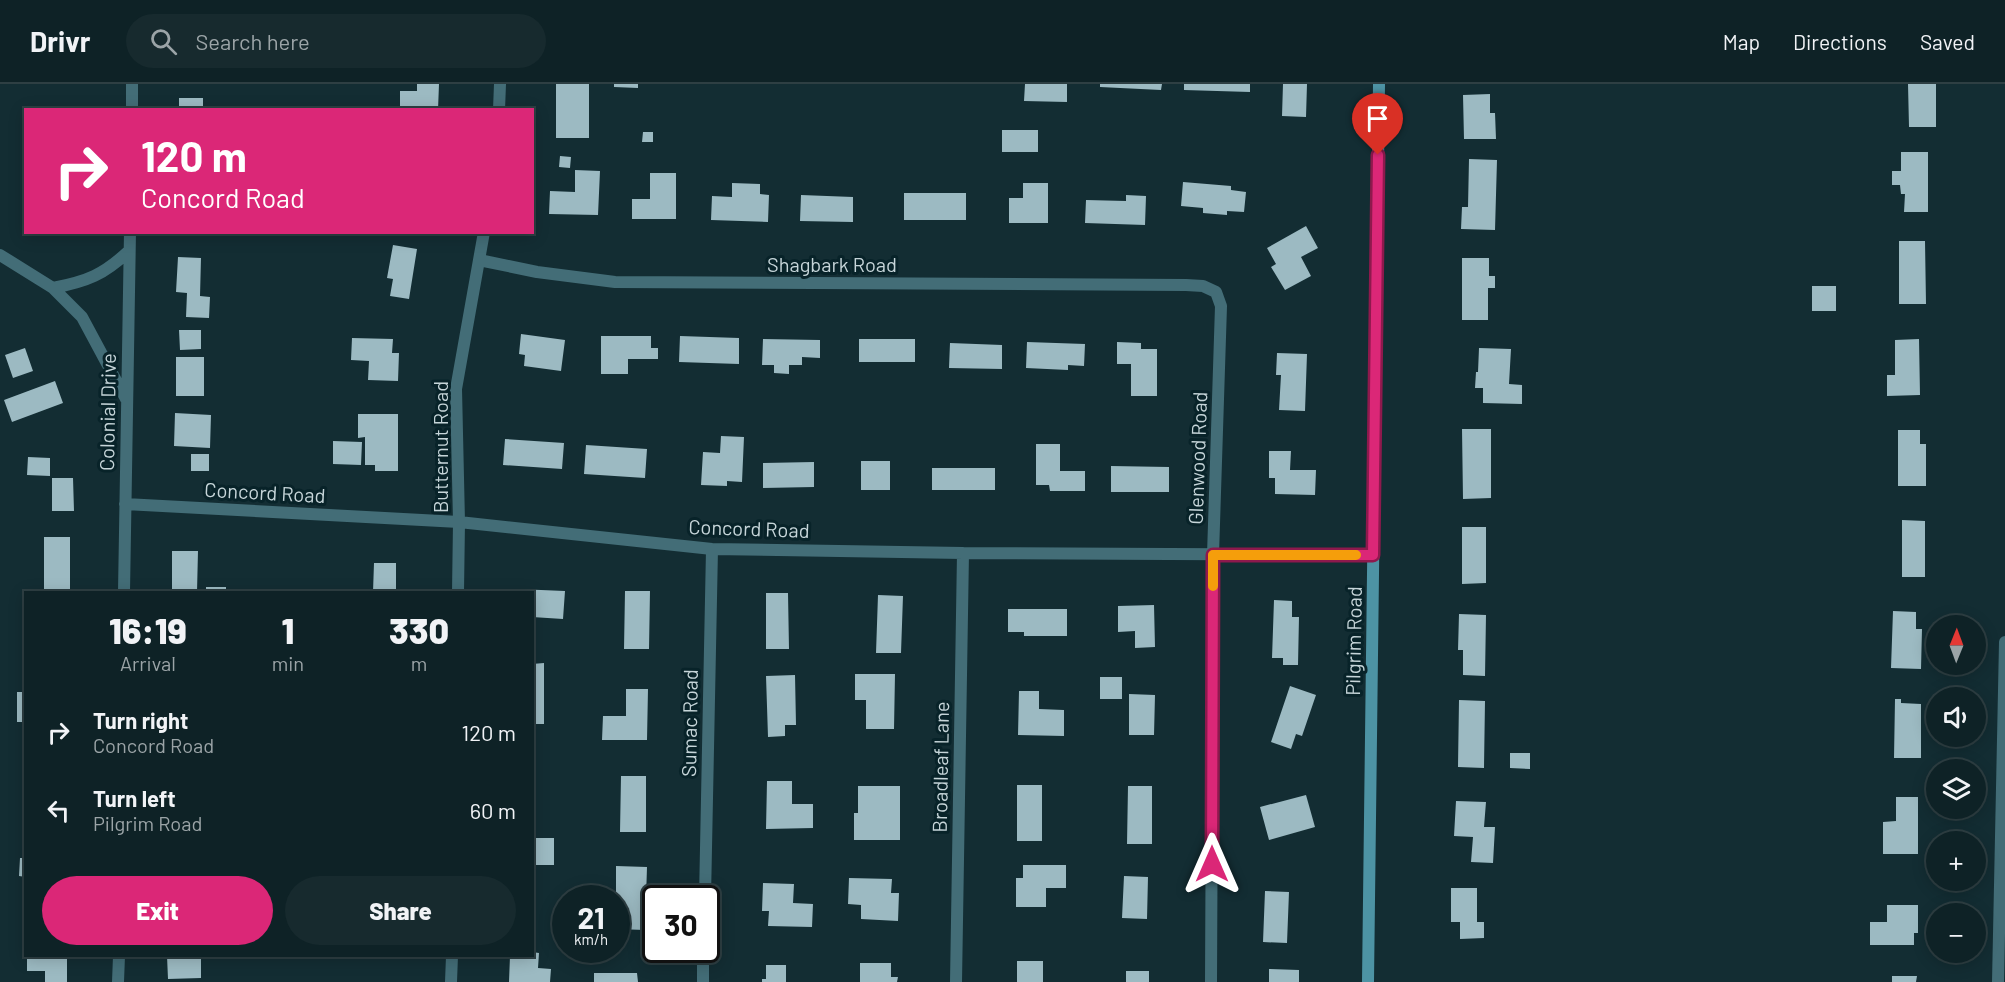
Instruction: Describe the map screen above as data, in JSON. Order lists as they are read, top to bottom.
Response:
{
  "streets": {
    "street": [
      "Shagbark Road",
      "Colonial Drive",
      "Butternut Road",
      "Glenwood Road",
      "Concord Road",
      "Pilgrim Road",
      "Sumac Road",
      "Broadleaf Lane"
    ]
  },
  "crossings": [
    ["Shagbark Road", "Butternut Road"],
    ["Shagbark Road", "Glenwood Road"],
    ["Colonial Drive", "Concord Road"],
    ["Butternut Road", "Concord Road"],
    ["Glenwood Road", "Concord Road"],
    ["Concord Road", "Pilgrim Road"],
    ["Concord Road", "Sumac Road"],
    ["Concord Road", "Broadleaf Lane"]
  ],
  "north": "top",
  "page": {
    "header": "Drivr",
    "search": "Search here",
    "nav": ["Map", "Directions", "Saved"],
    "turn": ["120 m", "Concord Road"],
    "eta": [
      "16:19",
      "Arrival",
      "1",
      "min",
      "330",
      "m"
    ],
    "map_buttons": ["+", "−"],
    "list": [
      {
        "name": "Turn right",
        "note": "Concord Road",
        "value": "120 m"
      },
      {
        "name": "Turn left",
        "note": "Pilgrim Road",
        "value": "60 m"
      }
    ],
    "buttons": ["Exit", "Share"],
    "speed": "21 km/h",
    "limit": "30"
  }
}
